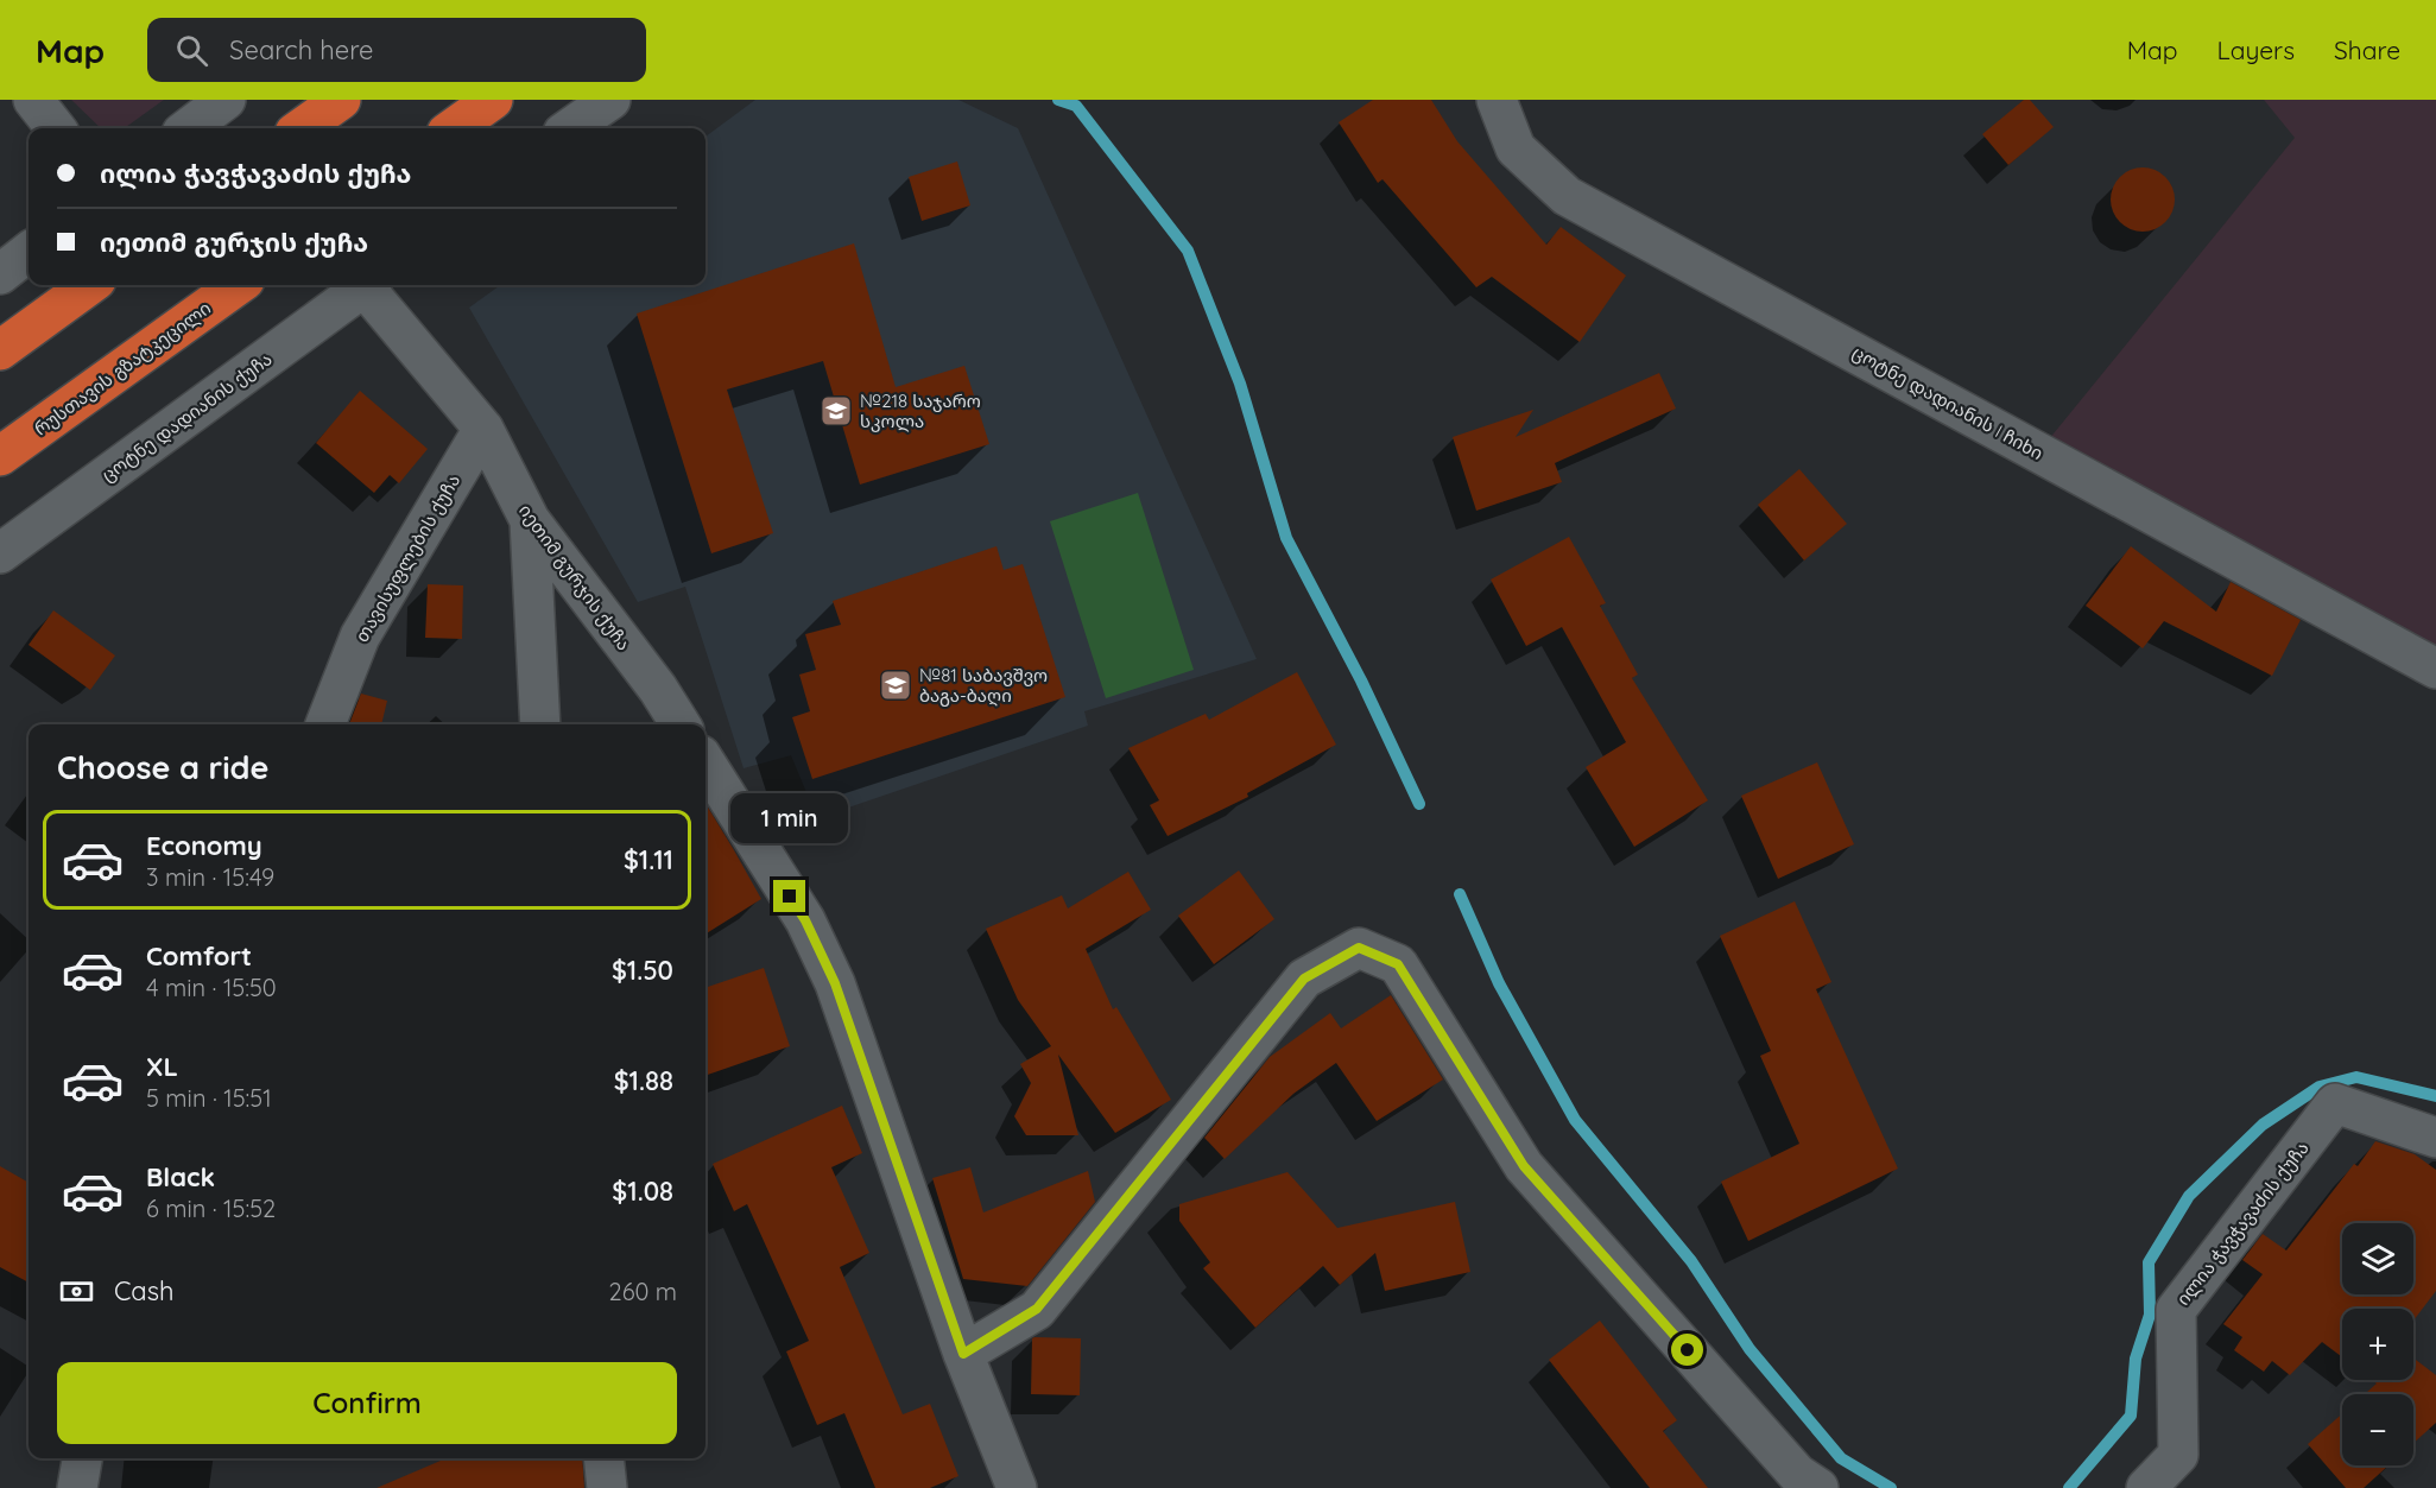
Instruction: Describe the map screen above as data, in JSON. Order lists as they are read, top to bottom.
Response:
{
  "streets": {
    "highway": ["რუსთავის გზატკეცილი"],
    "street": [
      "ცოტნე დადიანის I ჩიხი",
      "ცოტნე დადიანის ქუჩა",
      "თავისუფლების ქუჩა",
      "იეთიმ გურჯის ქუჩა",
      "ილია ჭავჭავაძის ქუჩა"
    ]
  },
  "crossings": [
    ["თავისუფლების ქუჩა", "იეთიმ გურჯის ქუჩა"]
  ],
  "places": {
    "school or university": ["№218 საჯარო სკოლა", "№81 საბავშვო ბაგა-ბაღი"]
  },
  "page": {
    "header": "Map",
    "search": "Search here",
    "nav": ["Map", "Layers", "Share"],
    "banner": ["ილია ჭავჭავაძის ქუჩა", "იეთიმ გურჯის ქუჩა"],
    "heading": "Choose a ride",
    "bubble": "1 min",
    "list": [
      {
        "name": "Economy",
        "note": "3 min · 15:49",
        "value": "$1.11"
      },
      {
        "name": "Comfort",
        "note": "4 min · 15:50",
        "value": "$1.50"
      },
      {
        "name": "XL",
        "note": "5 min · 15:51",
        "value": "$1.88"
      },
      {
        "name": "Black",
        "note": "6 min · 15:52",
        "value": "$1.08"
      }
    ],
    "map_buttons": ["+", "−"],
    "pay": ["Cash", "260 m"],
    "buttons": "Confirm"
  }
}
